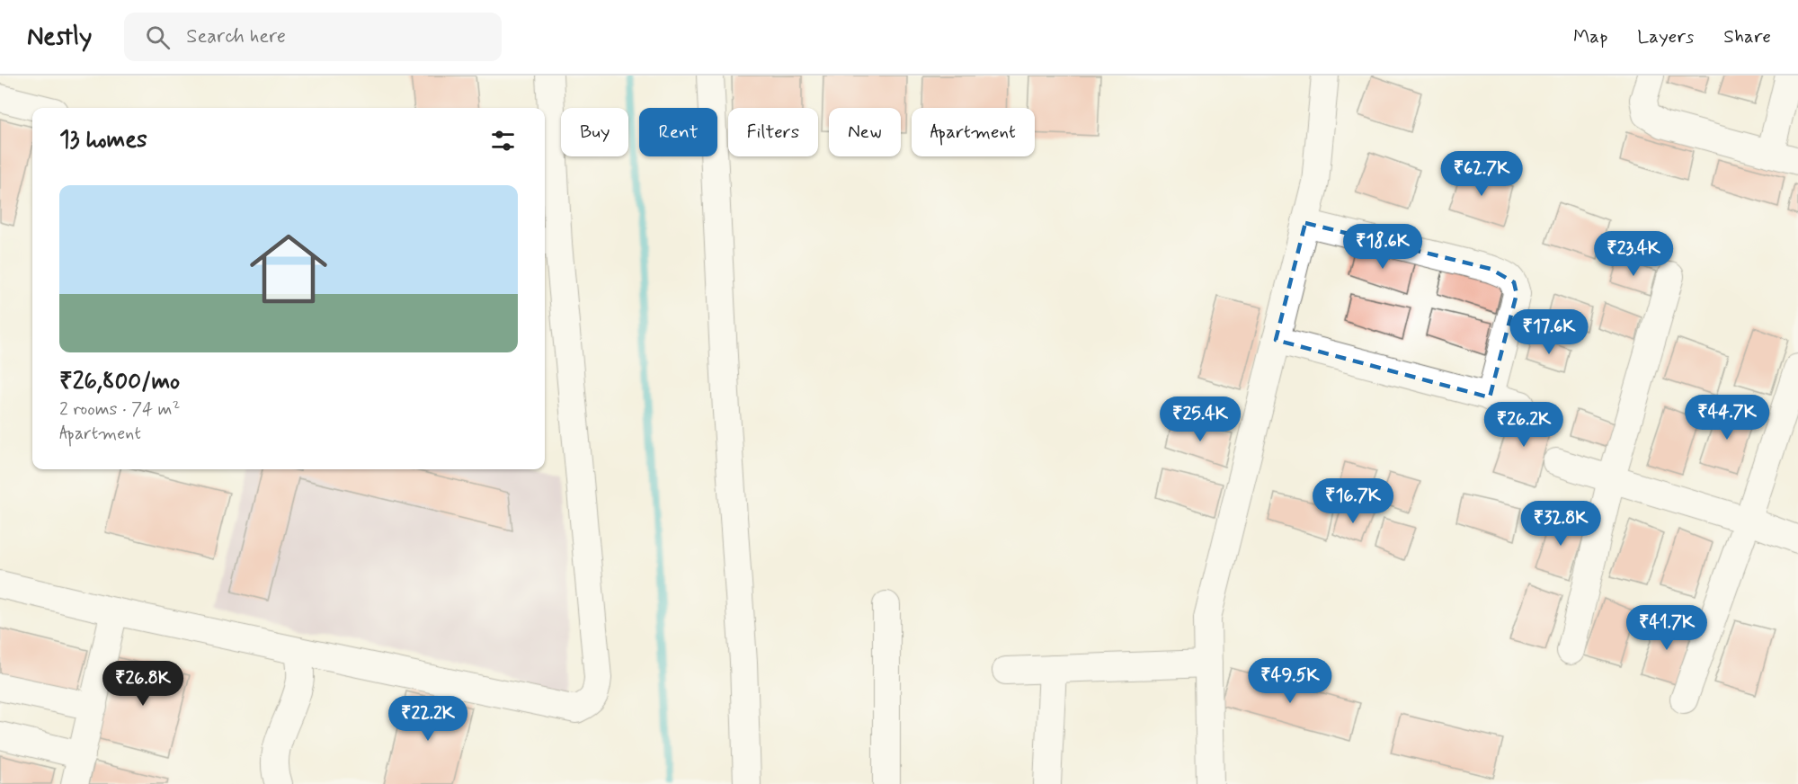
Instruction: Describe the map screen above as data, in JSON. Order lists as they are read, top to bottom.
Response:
{
  "page": {
    "header": "Nestly",
    "search": "Search here",
    "nav": ["Map", "Layers", "Share"],
    "chip": [
      "Buy",
      "Rent",
      "Filters",
      "New",
      "Apartment"
    ],
    "heading": "13 homes",
    "price": [
      "₹62.7K",
      "₹18.6K",
      "₹23.4K",
      "₹17.6K",
      "₹44.7K",
      "₹25.4K",
      "₹26.2K",
      "₹16.7K",
      "₹32.8K",
      "₹41.7K",
      "₹49.5K",
      "₹26.8K",
      "₹22.2K"
    ],
    "list": [
      {
        "name": "₹26,800/mo",
        "note": "2 rooms · 74 m² · Apartment"
      }
    ]
  }
}
